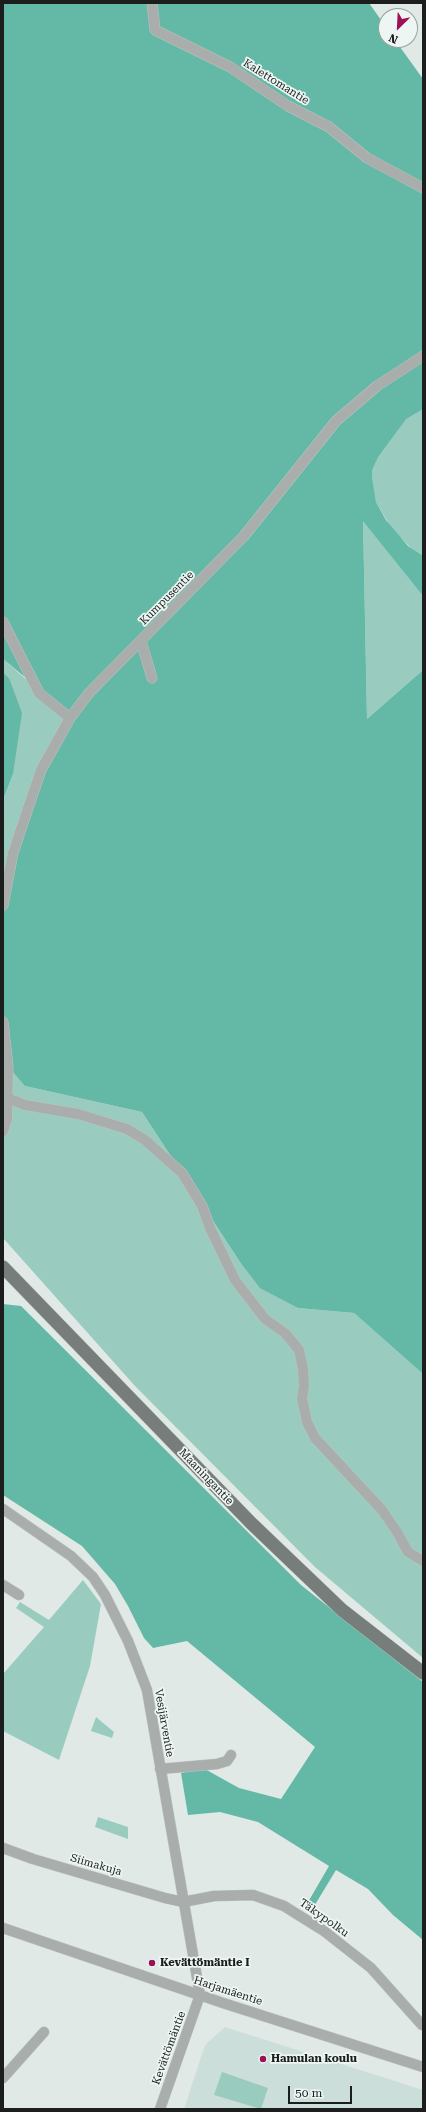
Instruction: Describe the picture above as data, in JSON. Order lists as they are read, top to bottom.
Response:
{
  "streets": {
    "main road": ["Maaningantie"],
    "street": [
      "Kalettomantie",
      "Kumpusentie",
      "Vesijärventie",
      "Siimakuja",
      "Täkypolku",
      "Harjamäentie",
      "Kevättömäntie"
    ]
  },
  "crossings": [
    ["Vesijärventie", "Siimakuja"],
    ["Vesijärventie", "Täkypolku"],
    ["Vesijärventie", "Harjamäentie"],
    ["Vesijärventie", "Kevättömäntie"],
    ["Siimakuja", "Täkypolku"],
    ["Harjamäentie", "Kevättömäntie"]
  ],
  "places": ["Kevättömäntie I", "Hamulan koulu"],
  "scale_bar": "50 m",
  "north": "bottom left"
}
